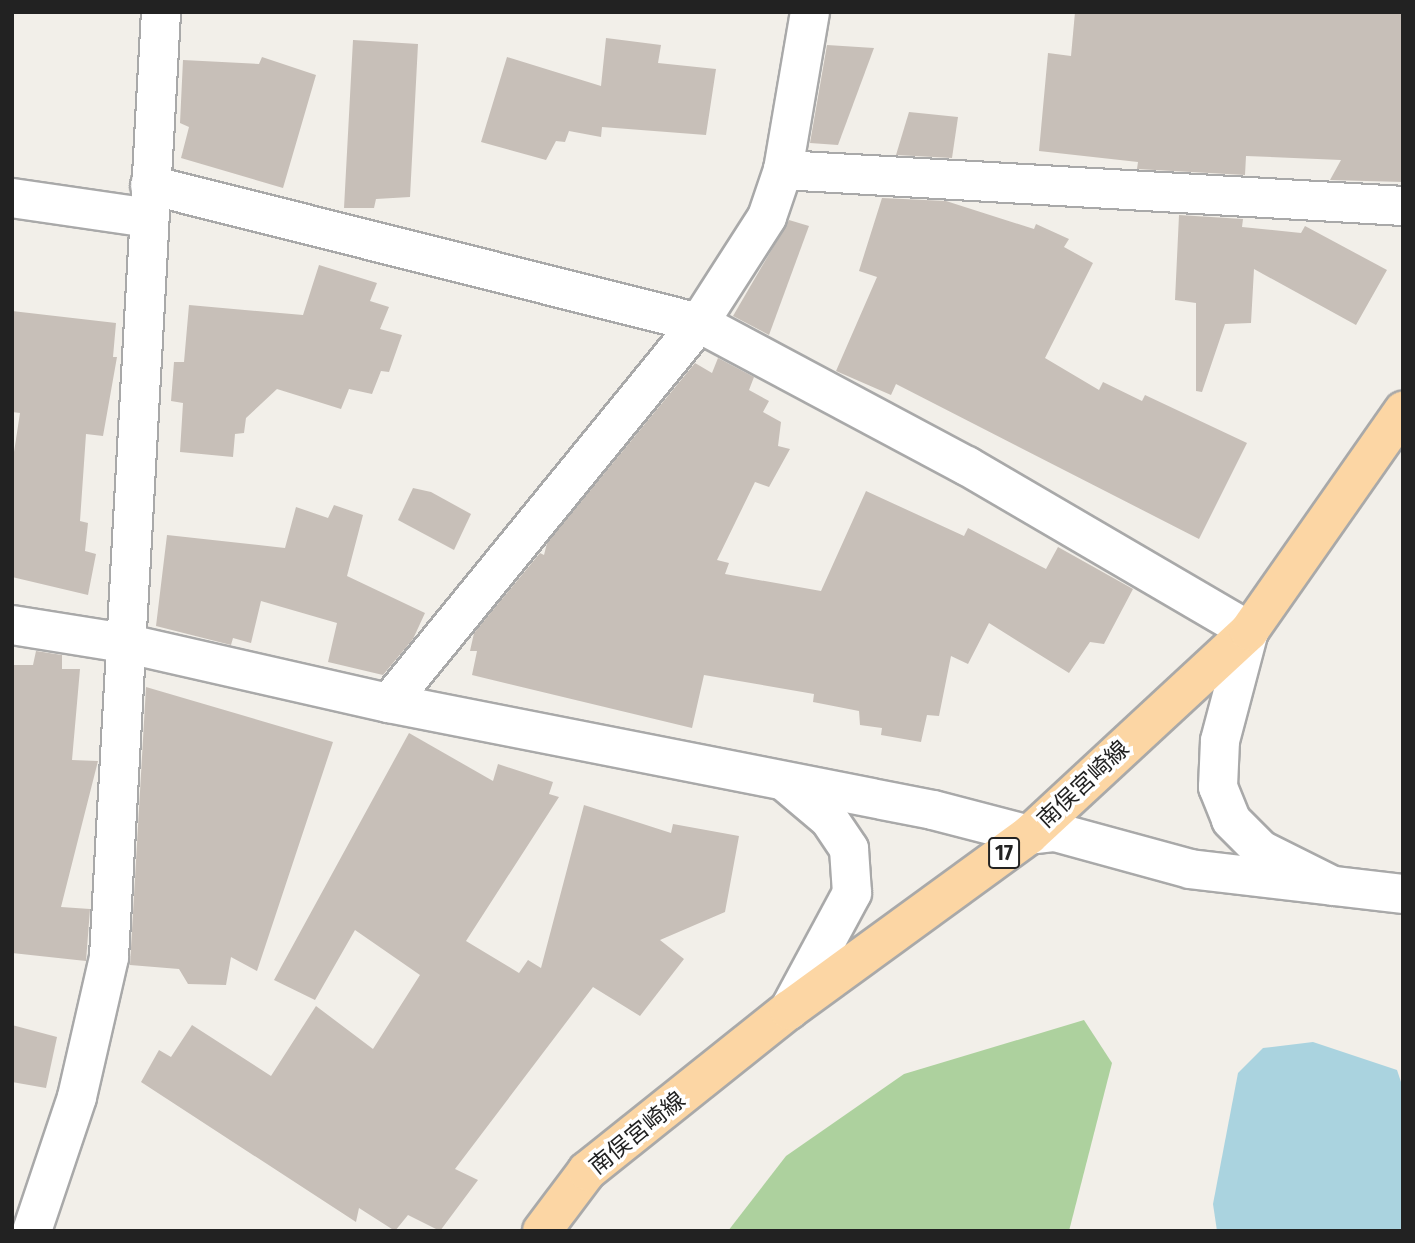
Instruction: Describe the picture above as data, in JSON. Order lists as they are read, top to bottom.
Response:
{
  "streets": {
    "main road": ["南俣宮崎線", "17"]
  }
}
